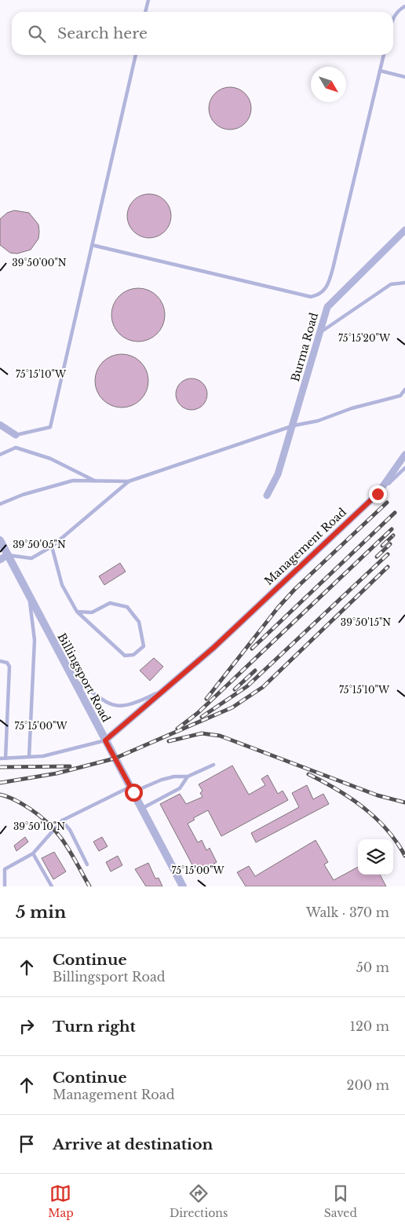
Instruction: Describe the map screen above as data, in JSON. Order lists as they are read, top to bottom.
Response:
{
  "streets": {
    "street": ["Burma Road", "Management Road", "Billingsport Road"]
  },
  "crossings": [
    ["Management Road", "Billingsport Road"]
  ],
  "north": "bottom right",
  "page": {
    "search": "Search here",
    "heading": ["5 min", "Walk · 370 m"],
    "list": [
      ["Continue", "Billingsport Road", "50 m"],
      ["Turn right", "120 m"],
      ["Continue", "Management Road", "200 m"],
      "Arrive at destination"
    ],
    "nav": ["Map", "Directions", "Saved"]
  },
  "coordinates": [
    "39°50'00\"N",
    "75°15'20\"W",
    "75°15'10\"W",
    "39°50'05\"N",
    "39°50'15\"N",
    "75°15'00\"W",
    "39°50'10\"N"
  ]
}
